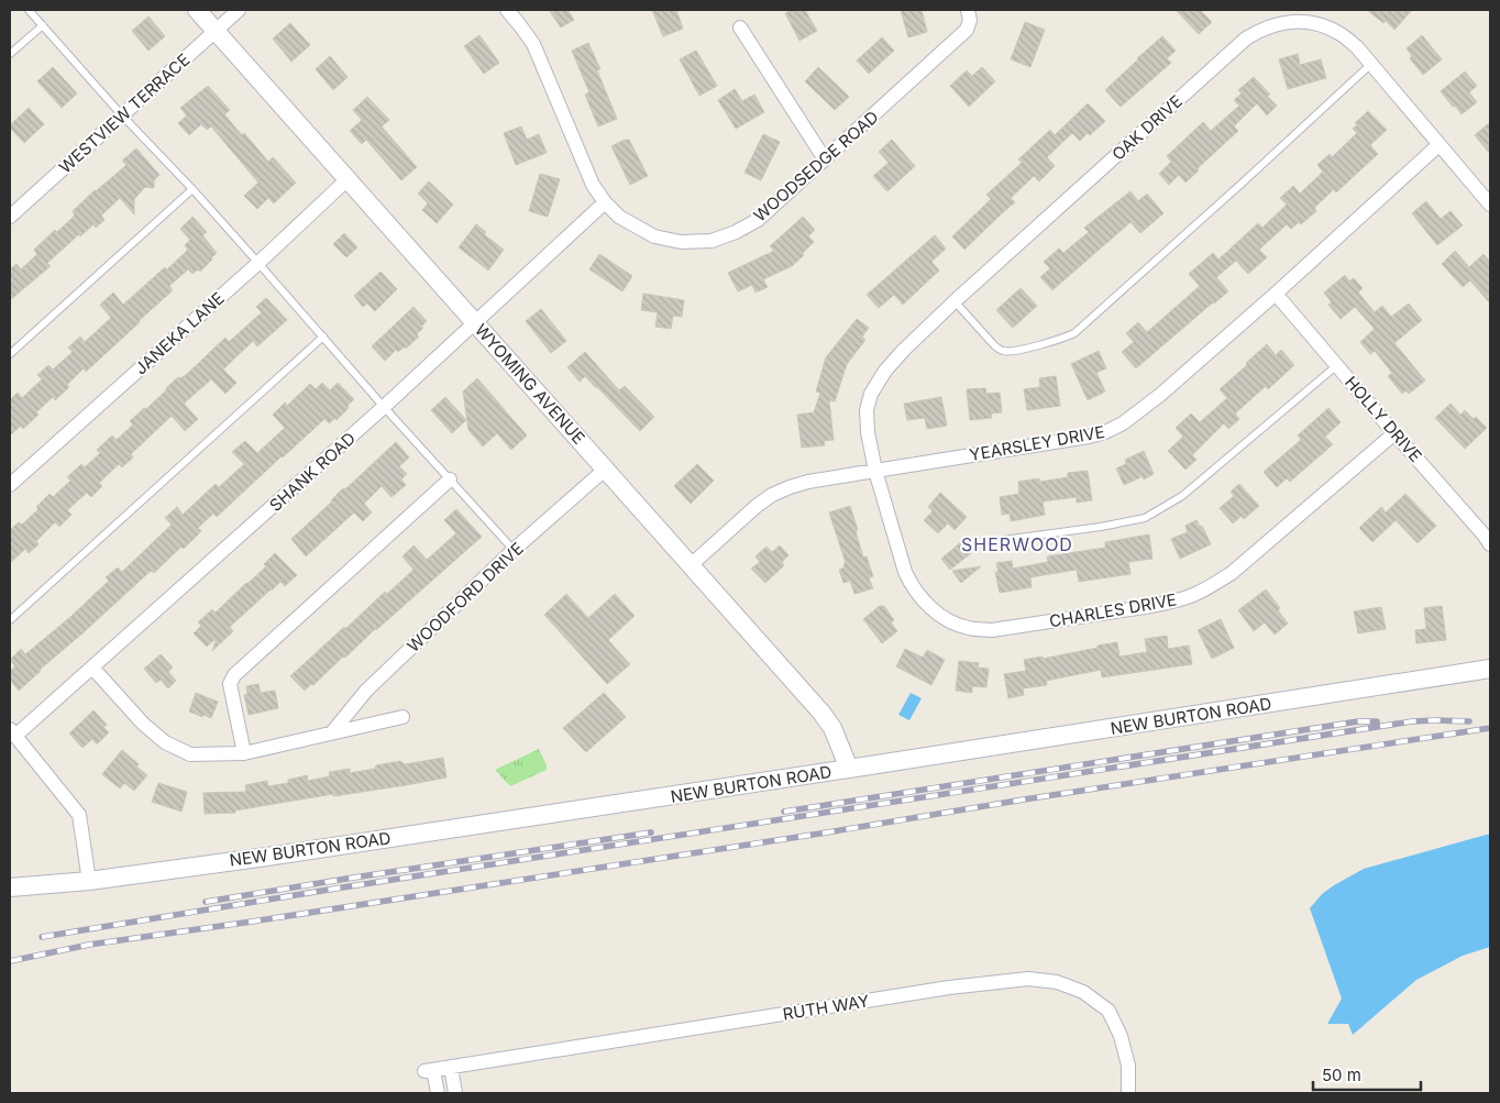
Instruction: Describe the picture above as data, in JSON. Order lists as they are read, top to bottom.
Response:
{
  "streets": {
    "street": [
      "WESTVIEW TERRACE",
      "OAK DRIVE",
      "WOODSEDGE ROAD",
      "JANEKA LANE",
      "WYOMING AVENUE",
      "HOLLY DRIVE",
      "YEARSLEY DRIVE",
      "SHANK ROAD",
      "WOODFORD DRIVE",
      "CHARLES DRIVE",
      "NEW BURTON ROAD",
      "RUTH WAY"
    ]
  },
  "crossings": [
    ["WESTVIEW TERRACE", "WYOMING AVENUE"],
    ["OAK DRIVE", "YEARSLEY DRIVE"],
    ["OAK DRIVE", "CHARLES DRIVE"],
    ["WOODSEDGE ROAD", "SHANK ROAD"],
    ["JANEKA LANE", "WYOMING AVENUE"],
    ["WYOMING AVENUE", "YEARSLEY DRIVE"],
    ["WYOMING AVENUE", "SHANK ROAD"],
    ["WYOMING AVENUE", "WOODFORD DRIVE"],
    ["WYOMING AVENUE", "NEW BURTON ROAD"],
    ["HOLLY DRIVE", "YEARSLEY DRIVE"],
    ["HOLLY DRIVE", "CHARLES DRIVE"],
    ["YEARSLEY DRIVE", "CHARLES DRIVE"]
  ],
  "districts": ["SHERWOOD"],
  "scale_bar": "50 m"
}
